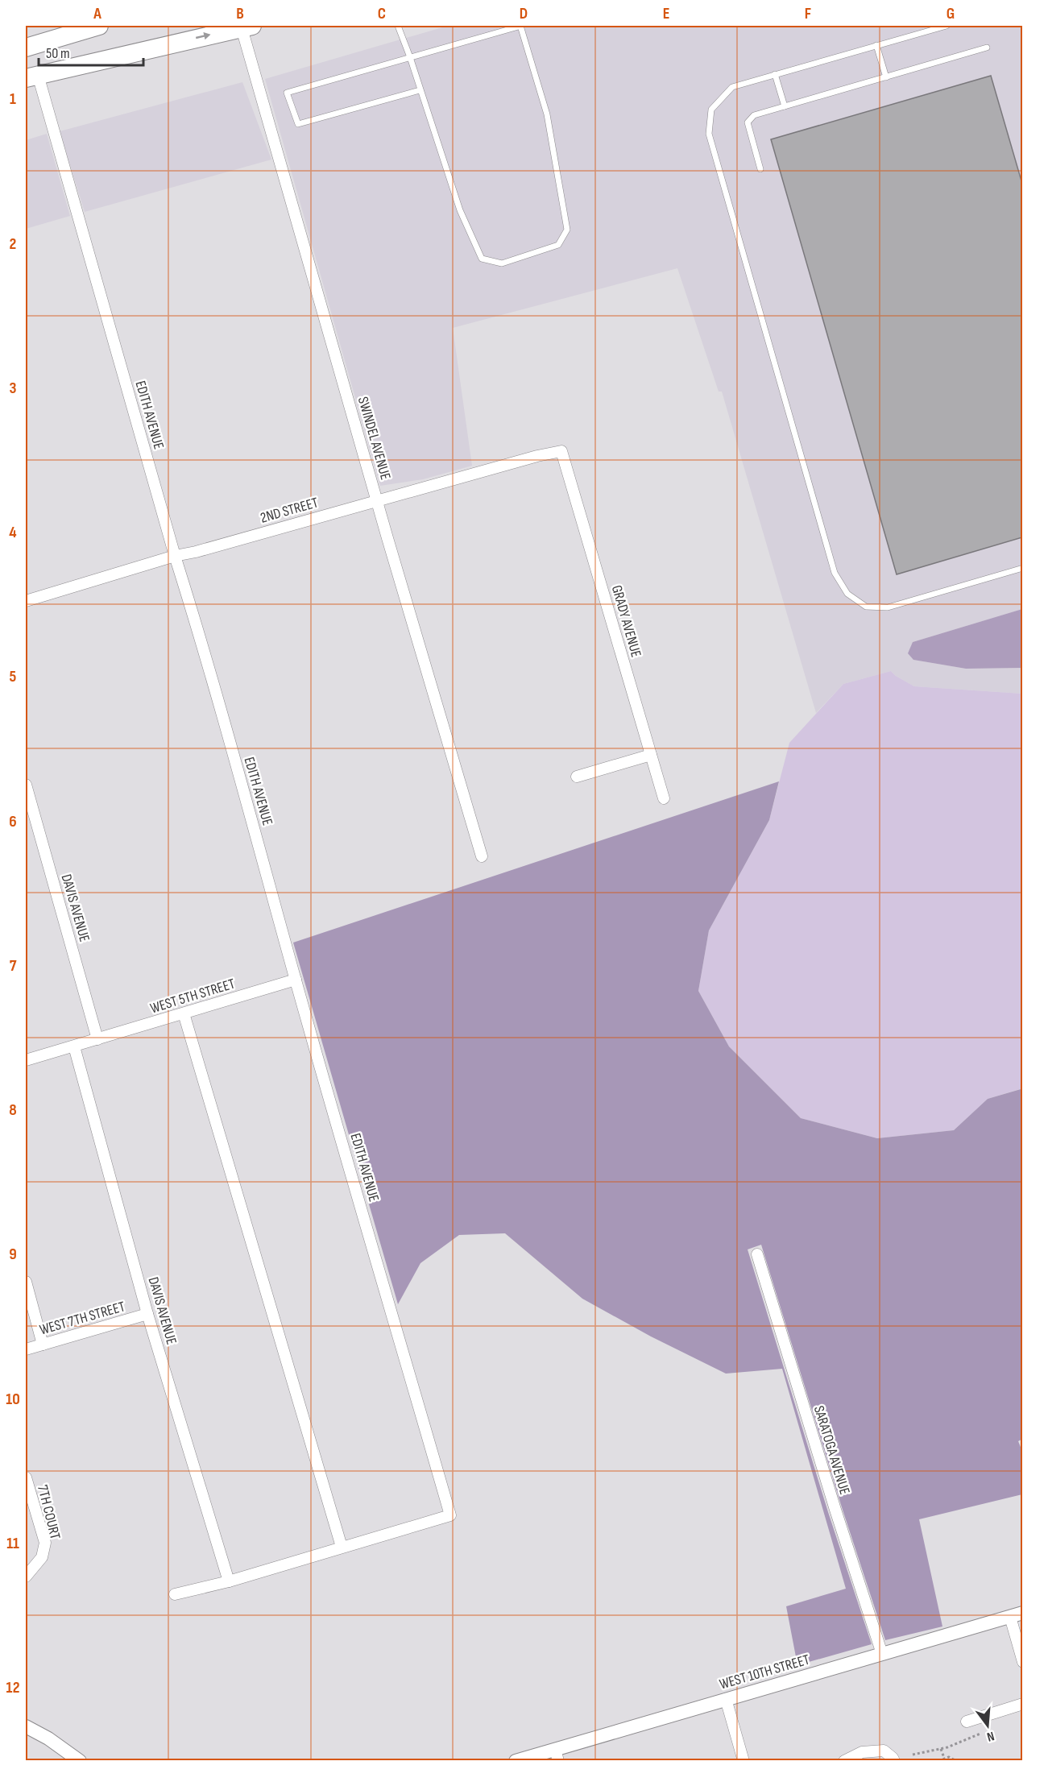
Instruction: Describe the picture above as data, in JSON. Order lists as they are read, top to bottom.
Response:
{
  "streets": {
    "street": [
      "EDITH AVENUE",
      "SWINDEL AVENUE",
      "2ND STREET",
      "GRADY AVENUE",
      "DAVIS AVENUE",
      "WEST 5TH STREET",
      "WEST 7TH STREET",
      "SARATOGA AVENUE",
      "7TH COURT",
      "WEST 10TH STREET"
    ]
  },
  "crossings": [
    ["EDITH AVENUE", "2ND STREET"],
    ["EDITH AVENUE", "WEST 5TH STREET"],
    ["SWINDEL AVENUE", "2ND STREET"],
    ["2ND STREET", "GRADY AVENUE"],
    ["DAVIS AVENUE", "WEST 5TH STREET"],
    ["DAVIS AVENUE", "WEST 7TH STREET"],
    ["SARATOGA AVENUE", "WEST 10TH STREET"]
  ],
  "scale_bar": "50 m",
  "north": "bottom",
  "grid": {
    "columns": [
      "A",
      "B",
      "C",
      "D",
      "E",
      "F",
      "G"
    ],
    "rows": [
      "1",
      "2",
      "3",
      "4",
      "5",
      "6",
      "7",
      "8",
      "9",
      "10",
      "11",
      "12"
    ]
  }
}
